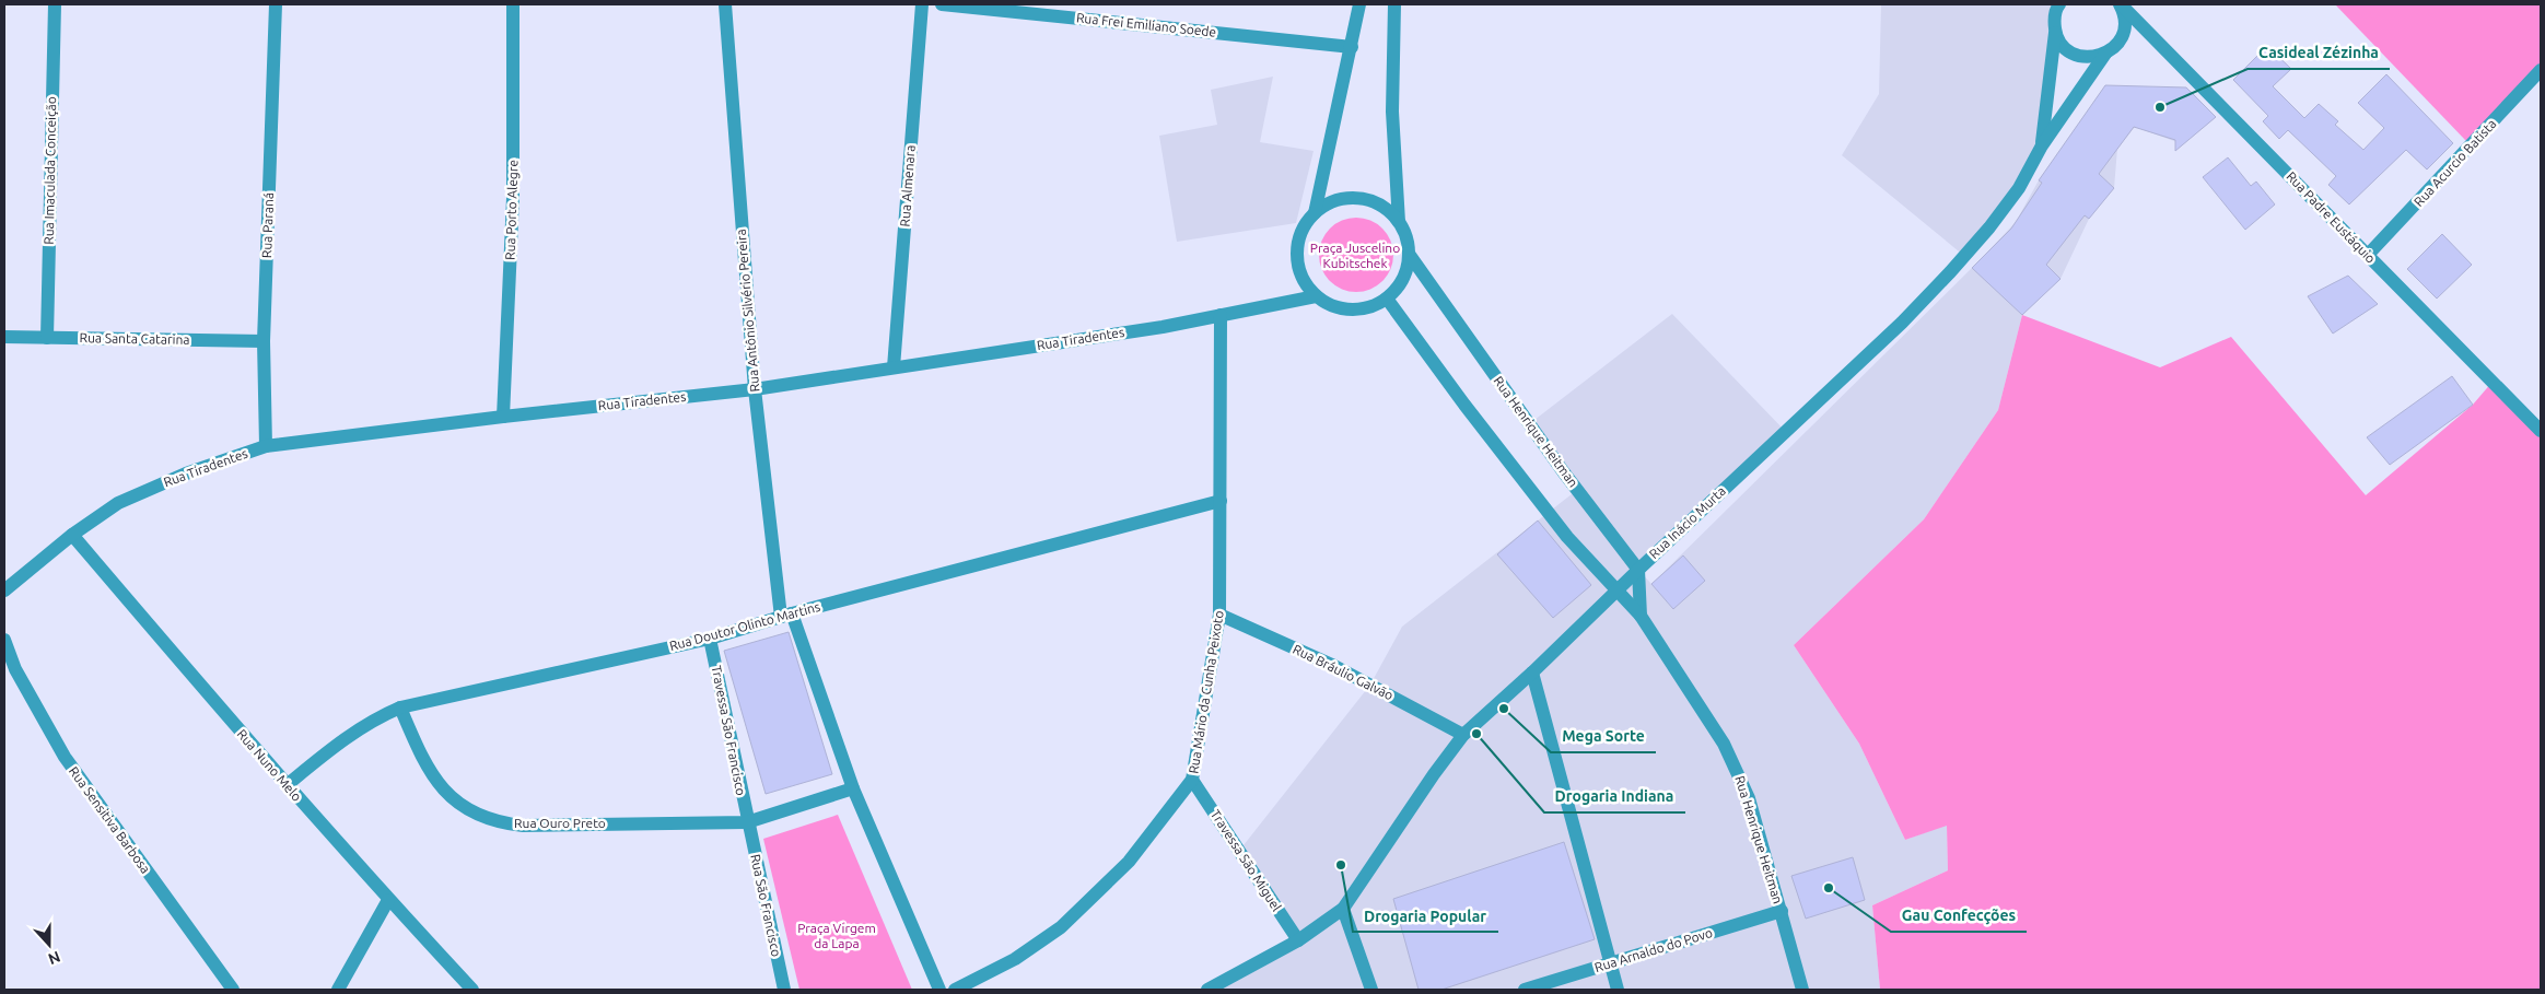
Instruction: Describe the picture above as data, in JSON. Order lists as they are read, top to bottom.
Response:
{
  "streets": {
    "street": [
      "Rua Frei Emiliano Soede",
      "Rua Acurcio Batista",
      "Rua Imaculada Conceição",
      "Rua Almenara",
      "Rua Porto Alegre",
      "Rua Padre Eustáquio",
      "Rua Paraná",
      "Rua Antônio Silvério Pereira",
      "Rua Santa Catarina",
      "Rua Tiradentes",
      "Rua Henrique Heitman",
      "Rua Inácio Murta",
      "Rua Doutor Olinto Martins",
      "Rua Bráulio Galvão",
      "Rua Mário da Cunha Peixoto",
      "Travessa São Francisco",
      "Rua Nuno Melo",
      "Rua Sensitiva Barbosa",
      "Rua Ouro Preto",
      "Travessa São Miguel",
      "Rua São Francisco",
      "Rua Arnaldo do Povo"
    ]
  },
  "crossings": [
    ["Rua Acurcio Batista", "Rua Padre Eustáquio"],
    ["Rua Imaculada Conceição", "Rua Santa Catarina"],
    ["Rua Almenara", "Rua Tiradentes"],
    ["Rua Porto Alegre", "Rua Tiradentes"],
    ["Rua Padre Eustáquio", "Rua Inácio Murta"],
    ["Rua Paraná", "Rua Santa Catarina"],
    ["Rua Paraná", "Rua Tiradentes"],
    ["Rua Antônio Silvério Pereira", "Rua Tiradentes"],
    ["Rua Antônio Silvério Pereira", "Rua Doutor Olinto Martins"],
    ["Rua Tiradentes", "Rua Henrique Heitman"],
    ["Rua Tiradentes", "Rua Mário da Cunha Peixoto"],
    ["Rua Tiradentes", "Rua Nuno Melo"],
    ["Rua Henrique Heitman", "Rua Inácio Murta"],
    ["Rua Henrique Heitman", "Rua Arnaldo do Povo"],
    ["Rua Inácio Murta", "Rua Bráulio Galvão"],
    ["Rua Doutor Olinto Martins", "Rua Mário da Cunha Peixoto"],
    ["Rua Doutor Olinto Martins", "Travessa São Francisco"],
    ["Rua Doutor Olinto Martins", "Rua Nuno Melo"],
    ["Rua Doutor Olinto Martins", "Rua Ouro Preto"],
    ["Rua Bráulio Galvão", "Rua Mário da Cunha Peixoto"],
    ["Rua Mário da Cunha Peixoto", "Travessa São Miguel"],
    ["Travessa São Francisco", "Rua Ouro Preto"],
    ["Travessa São Francisco", "Rua São Francisco"],
    ["Rua Ouro Preto", "Rua São Francisco"]
  ],
  "parks": ["Praça Juscelino Kubitschek", "Praça Virgem da Lapa"],
  "places": [
    "Casideal Zézinha",
    "Mega Sorte",
    "Drogaria Indiana",
    "Drogaria Popular",
    "Gau Confecções"
  ],
  "north": "bottom"
}
